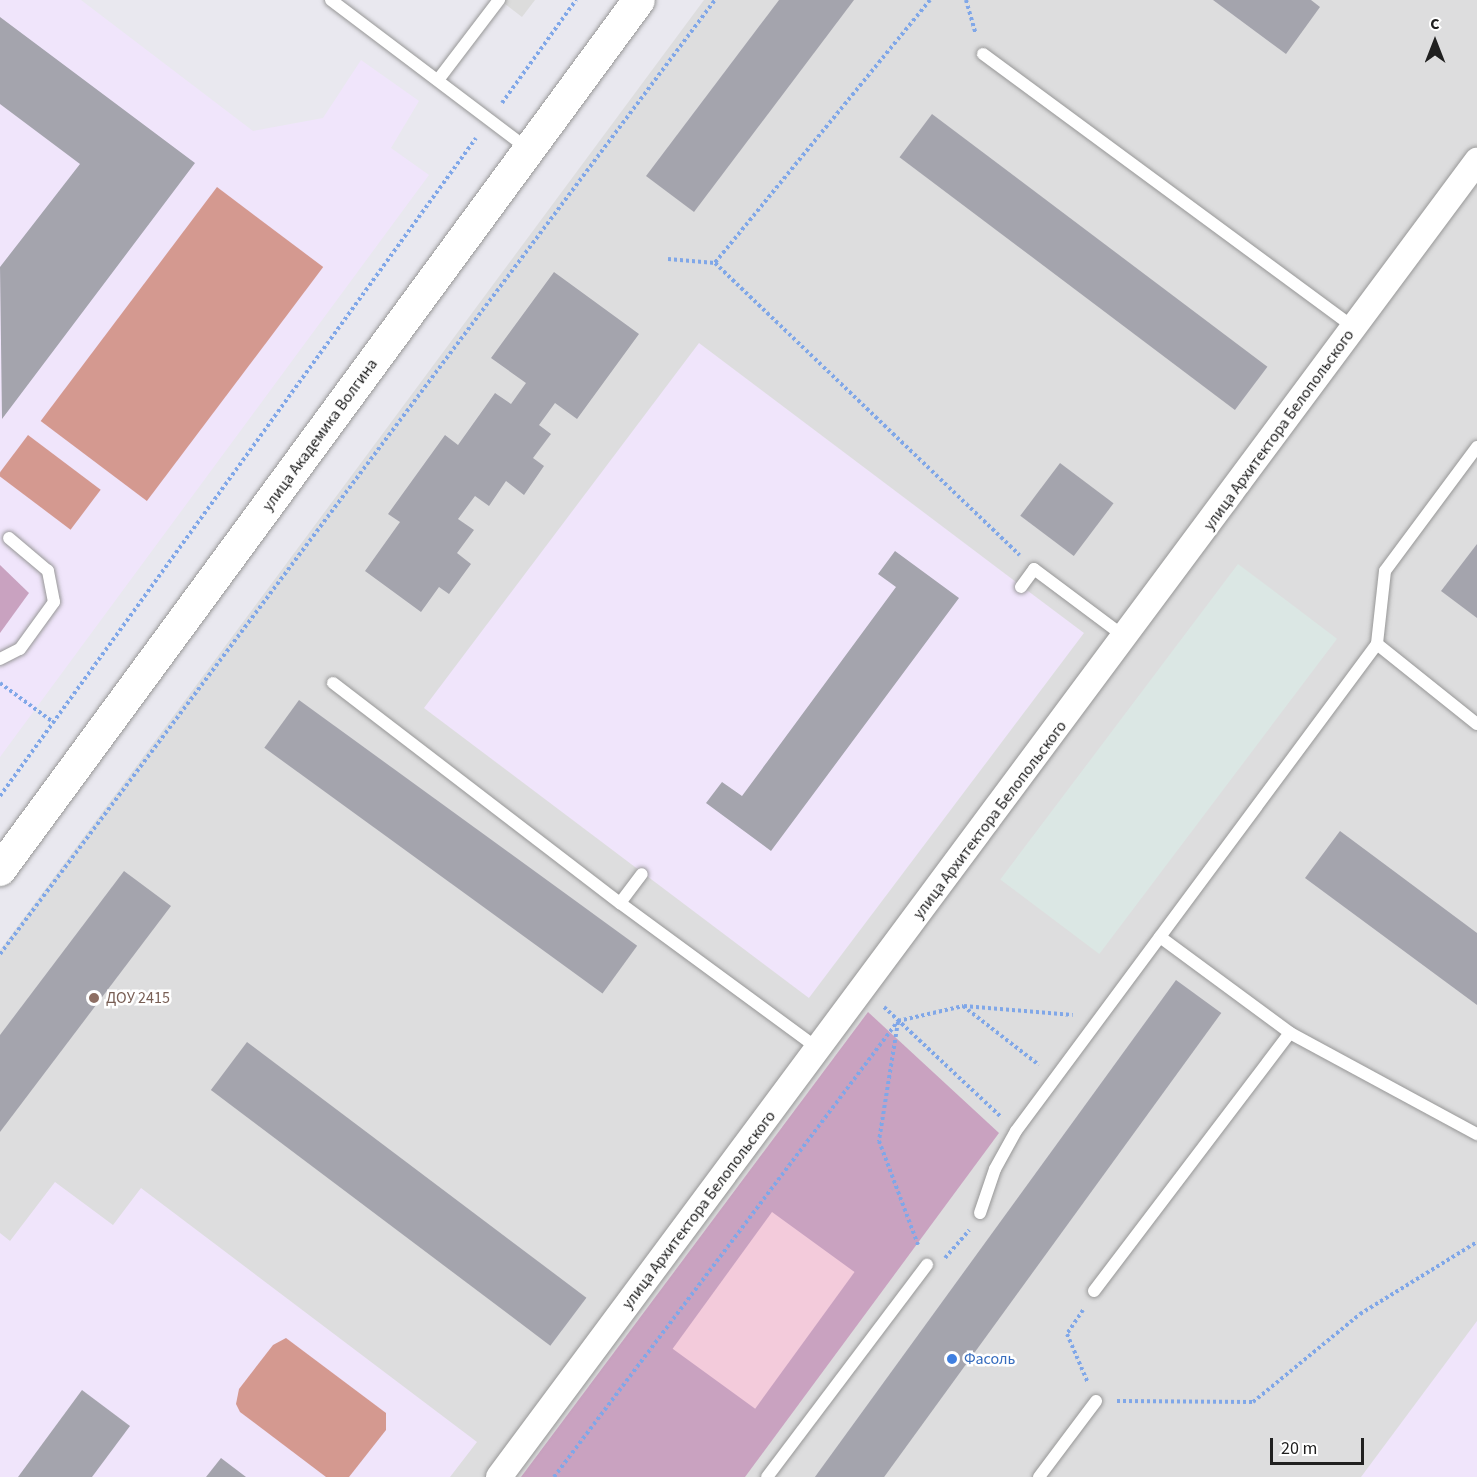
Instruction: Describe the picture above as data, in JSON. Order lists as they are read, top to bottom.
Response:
{
  "streets": {
    "street": ["улица Архитектора Белопольского", "улица Академика Волгина"]
  },
  "places": ["ДОУ 2415", "Фасоль"],
  "scale_bar": "20 m",
  "north": "top"
}
